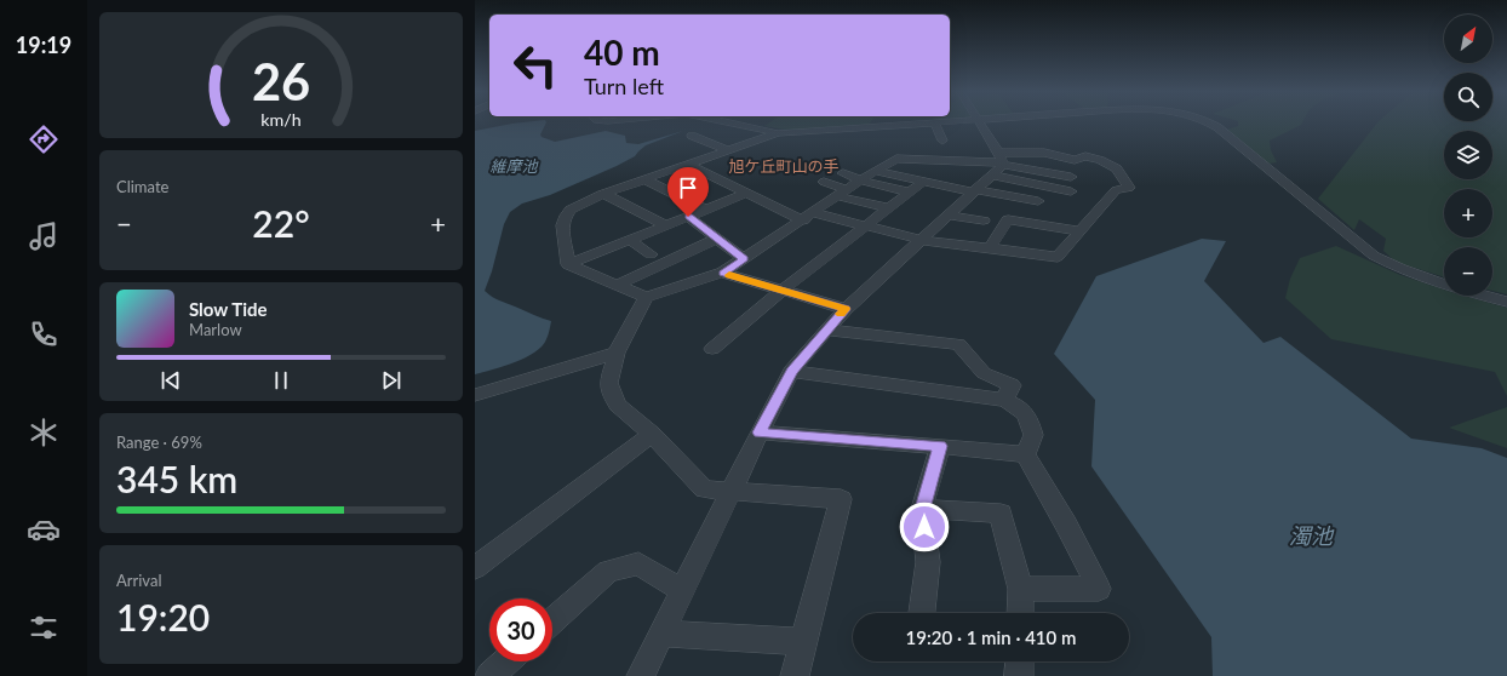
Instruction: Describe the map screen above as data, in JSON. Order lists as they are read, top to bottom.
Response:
{
  "districts": ["旭ケ丘町山の手"],
  "water": ["維摩池", "濁池"],
  "north": "top right",
  "page": {
    "tabs": "19:19",
    "map_buttons": ["+", "−"],
    "turn": ["40 m", "Turn left"],
    "tile": [
      "Climate",
      ["Range · 69%", "345 km"],
      ["Arrival", "19:20"]
    ],
    "heat": ["−", "22°", "+"],
    "song": ["Slow Tide", "Marlow"],
    "limit": "30",
    "trip": "19:20 · 1 min · 410 m",
    "gauge": ["26", "km/h"]
  }
}
